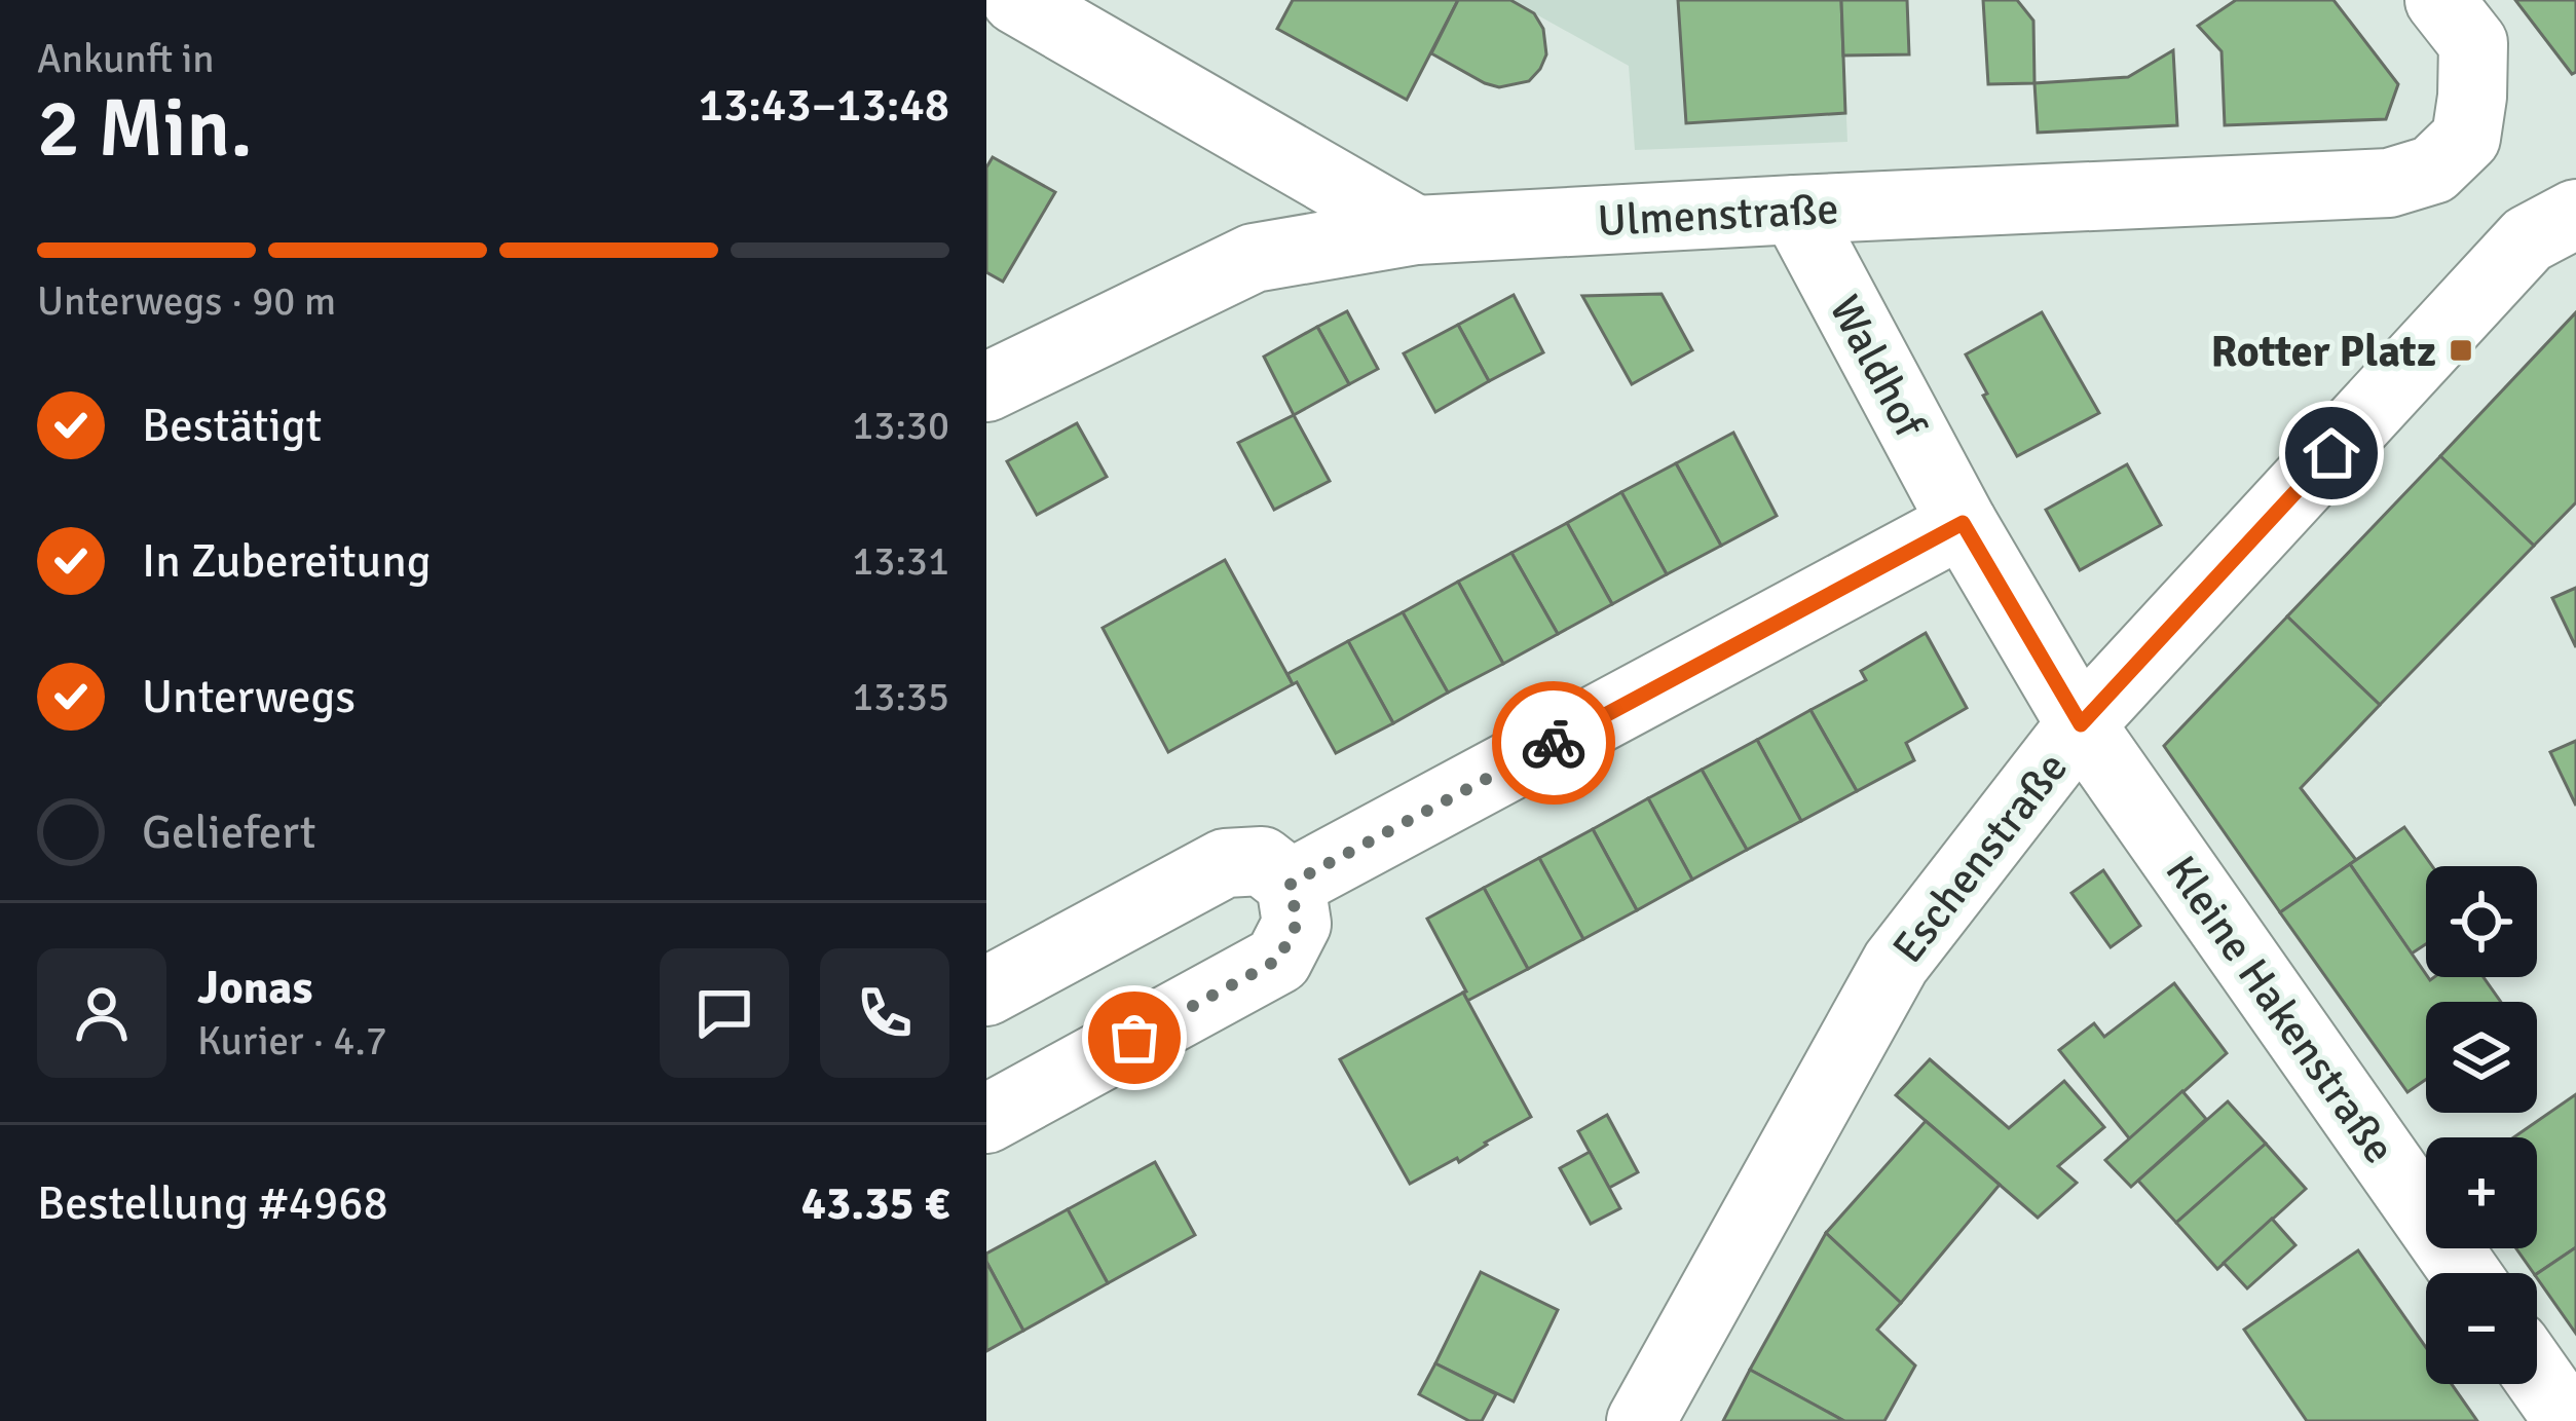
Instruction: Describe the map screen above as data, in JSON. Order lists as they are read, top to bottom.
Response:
{
  "streets": {
    "street": [
      "Ulmenstraße",
      "Waldhof",
      "Eschenstraße",
      "Kleine Hakenstraße"
    ]
  },
  "crossings": [
    ["Ulmenstraße", "Waldhof"],
    ["Waldhof", "Eschenstraße"],
    ["Waldhof", "Kleine Hakenstraße"],
    ["Eschenstraße", "Kleine Hakenstraße"]
  ],
  "places": {
    "transit": ["Rotter Platz"]
  },
  "page": {
    "heading": ["2 Min.", "Ankunft in", "13:43–13:48"],
    "panel": [
      "Jonas",
      "Kurier · 4.7",
      "Bestellung #4968",
      "43.35 €"
    ],
    "bar": "Unterwegs · 90 m",
    "list": [
      ["Bestätigt", "13:30"],
      ["In Zubereitung", "13:31"],
      ["Unterwegs", "13:35"],
      "Geliefert"
    ],
    "map_buttons": ["+", "−"]
  }
}
